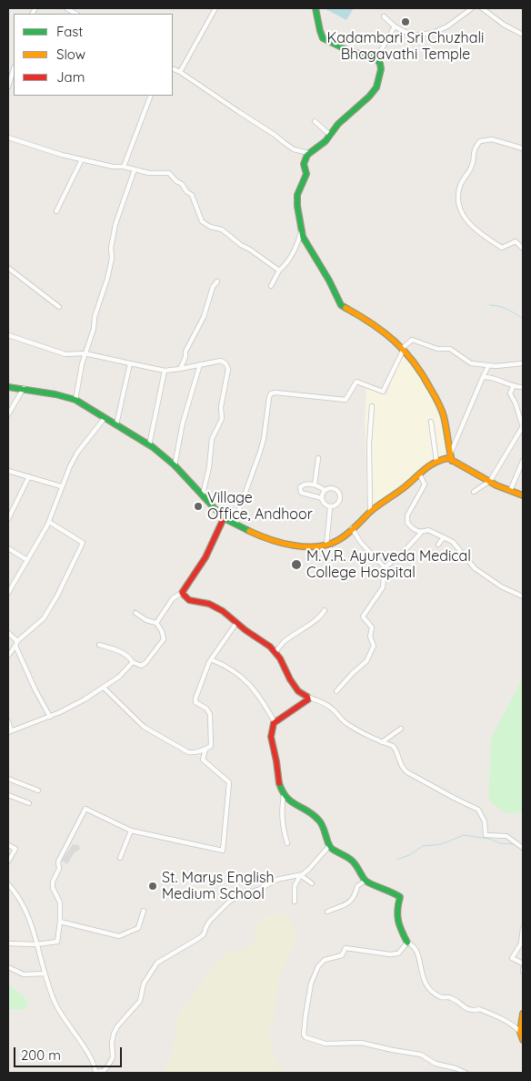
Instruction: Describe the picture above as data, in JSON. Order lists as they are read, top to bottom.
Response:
{
  "places": [
    "Kadambari Sri Chuzhali Bhagavathi Temple",
    "Village Office, Andhoor",
    "M.V.R. Ayurveda Medical College Hospital",
    "St. Marys English Medium School"
  ],
  "legend": ["Fast", "Slow", "Jam"],
  "scale_bar": "200 m"
}
